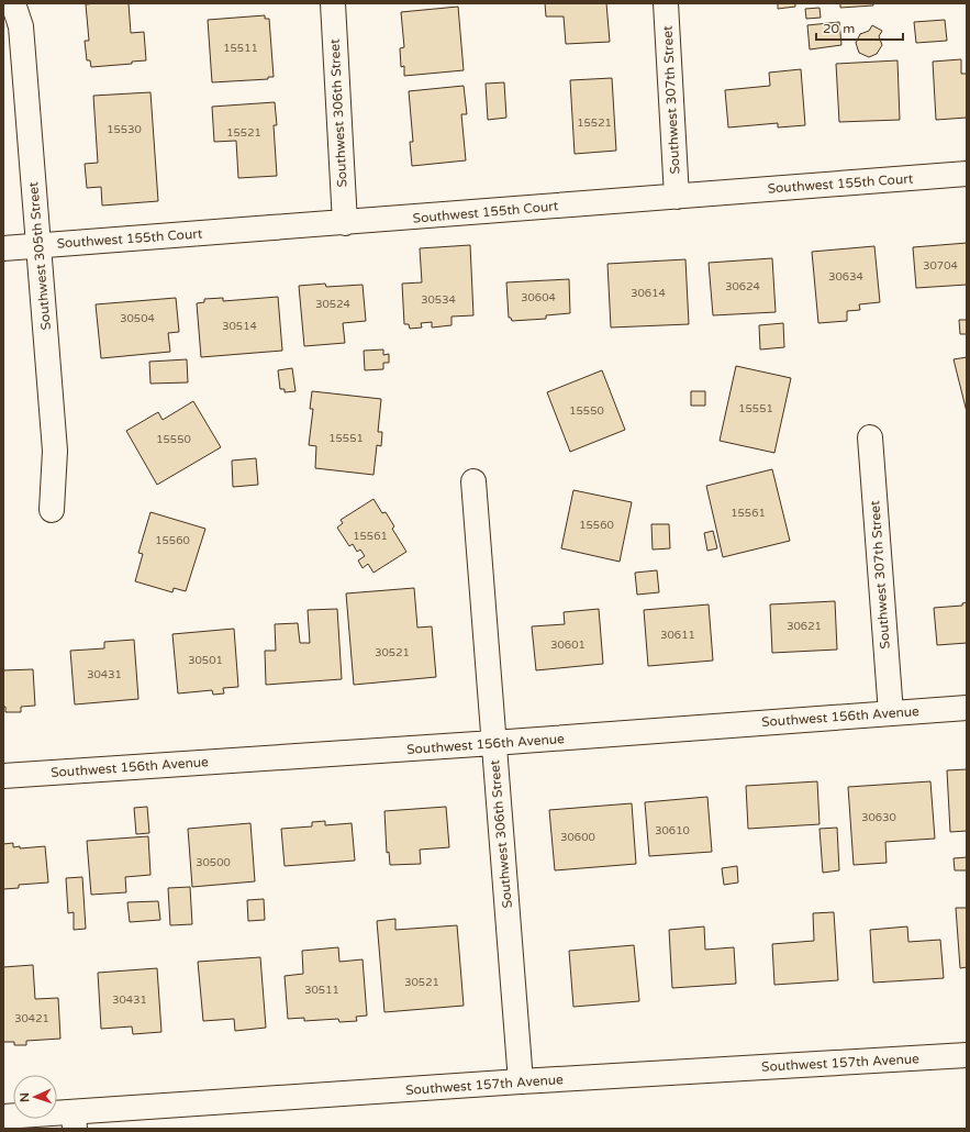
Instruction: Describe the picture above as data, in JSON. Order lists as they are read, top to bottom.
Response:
{
  "streets": {
    "street": [
      "Southwest 307th Street",
      "Southwest 306th Street",
      "Southwest 155th Court",
      "Southwest 305th Street",
      "Southwest 156th Avenue",
      "Southwest 157th Avenue"
    ]
  },
  "crossings": [
    ["Southwest 307th Street", "Southwest 155th Court"],
    ["Southwest 307th Street", "Southwest 156th Avenue"],
    ["Southwest 306th Street", "Southwest 155th Court"],
    ["Southwest 306th Street", "Southwest 156th Avenue"],
    ["Southwest 306th Street", "Southwest 157th Avenue"],
    ["Southwest 155th Court", "Southwest 305th Street"]
  ],
  "house_numbers": [
    "15511",
    "15521",
    "15530",
    "15521",
    "30704",
    "30634",
    "30624",
    "30614",
    "30604",
    "30534",
    "30524",
    "30504",
    "30514",
    "15551",
    "15550",
    "15551",
    "15550",
    "15561",
    "15560",
    "15561",
    "15560",
    "30621",
    "30611",
    "30601",
    "30521",
    "30501",
    "30431",
    "30630",
    "30610",
    "30600",
    "30500",
    "30521",
    "30511",
    "30431",
    "30421"
  ],
  "scale_bar": "20 m",
  "north": "left"
}
